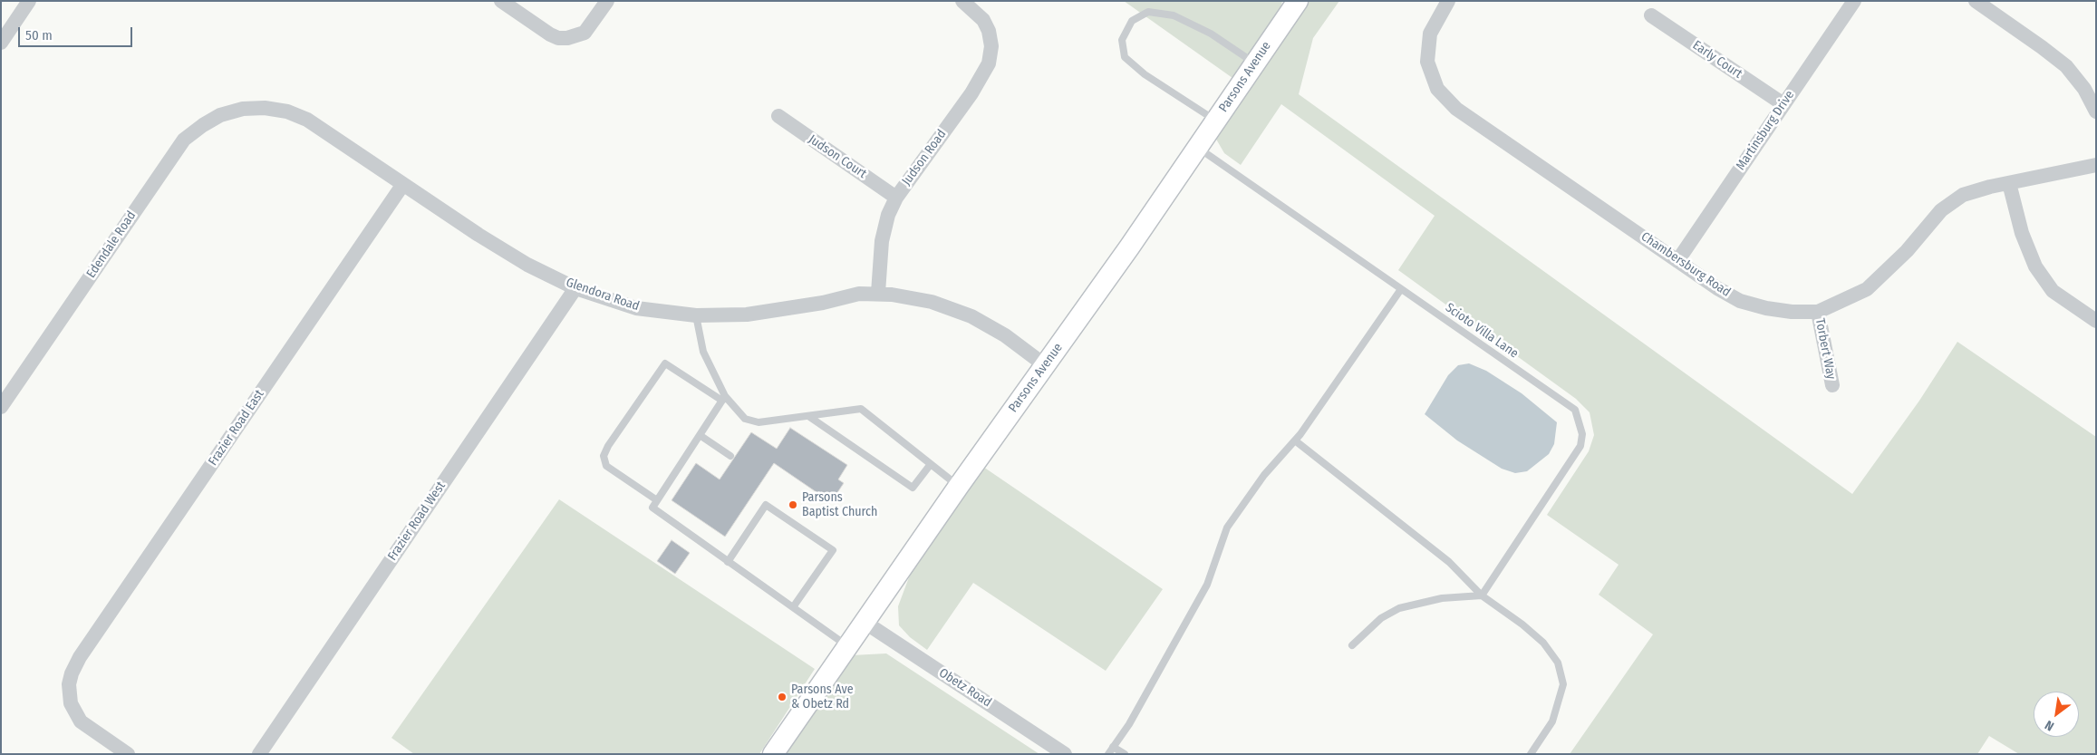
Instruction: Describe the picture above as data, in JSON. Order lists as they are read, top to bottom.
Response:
{
  "streets": {
    "street": [
      "Early Court",
      "Parsons Avenue",
      "Martinsburg Drive",
      "Judson Court",
      "Judson Road",
      "Edendale Road",
      "Chambersburg Road",
      "Glendora Road",
      "Torbert Way",
      "Frazier Road East",
      "Frazier Road West",
      "Obetz Road"
    ],
    "lane": ["Scioto Villa Lane"]
  },
  "crossings": [
    ["Early Court", "Martinsburg Drive"],
    ["Parsons Avenue", "Glendora Road"],
    ["Parsons Avenue", "Scioto Villa Lane"],
    ["Parsons Avenue", "Obetz Road"],
    ["Martinsburg Drive", "Chambersburg Road"],
    ["Judson Court", "Judson Road"],
    ["Judson Road", "Glendora Road"],
    ["Edendale Road", "Glendora Road"],
    ["Chambersburg Road", "Torbert Way"],
    ["Glendora Road", "Frazier Road East"],
    ["Glendora Road", "Frazier Road West"]
  ],
  "places": ["Parsons Baptist Church", "Parsons Ave & Obetz Rd"],
  "scale_bar": "50 m",
  "north": "bottom left"
}
